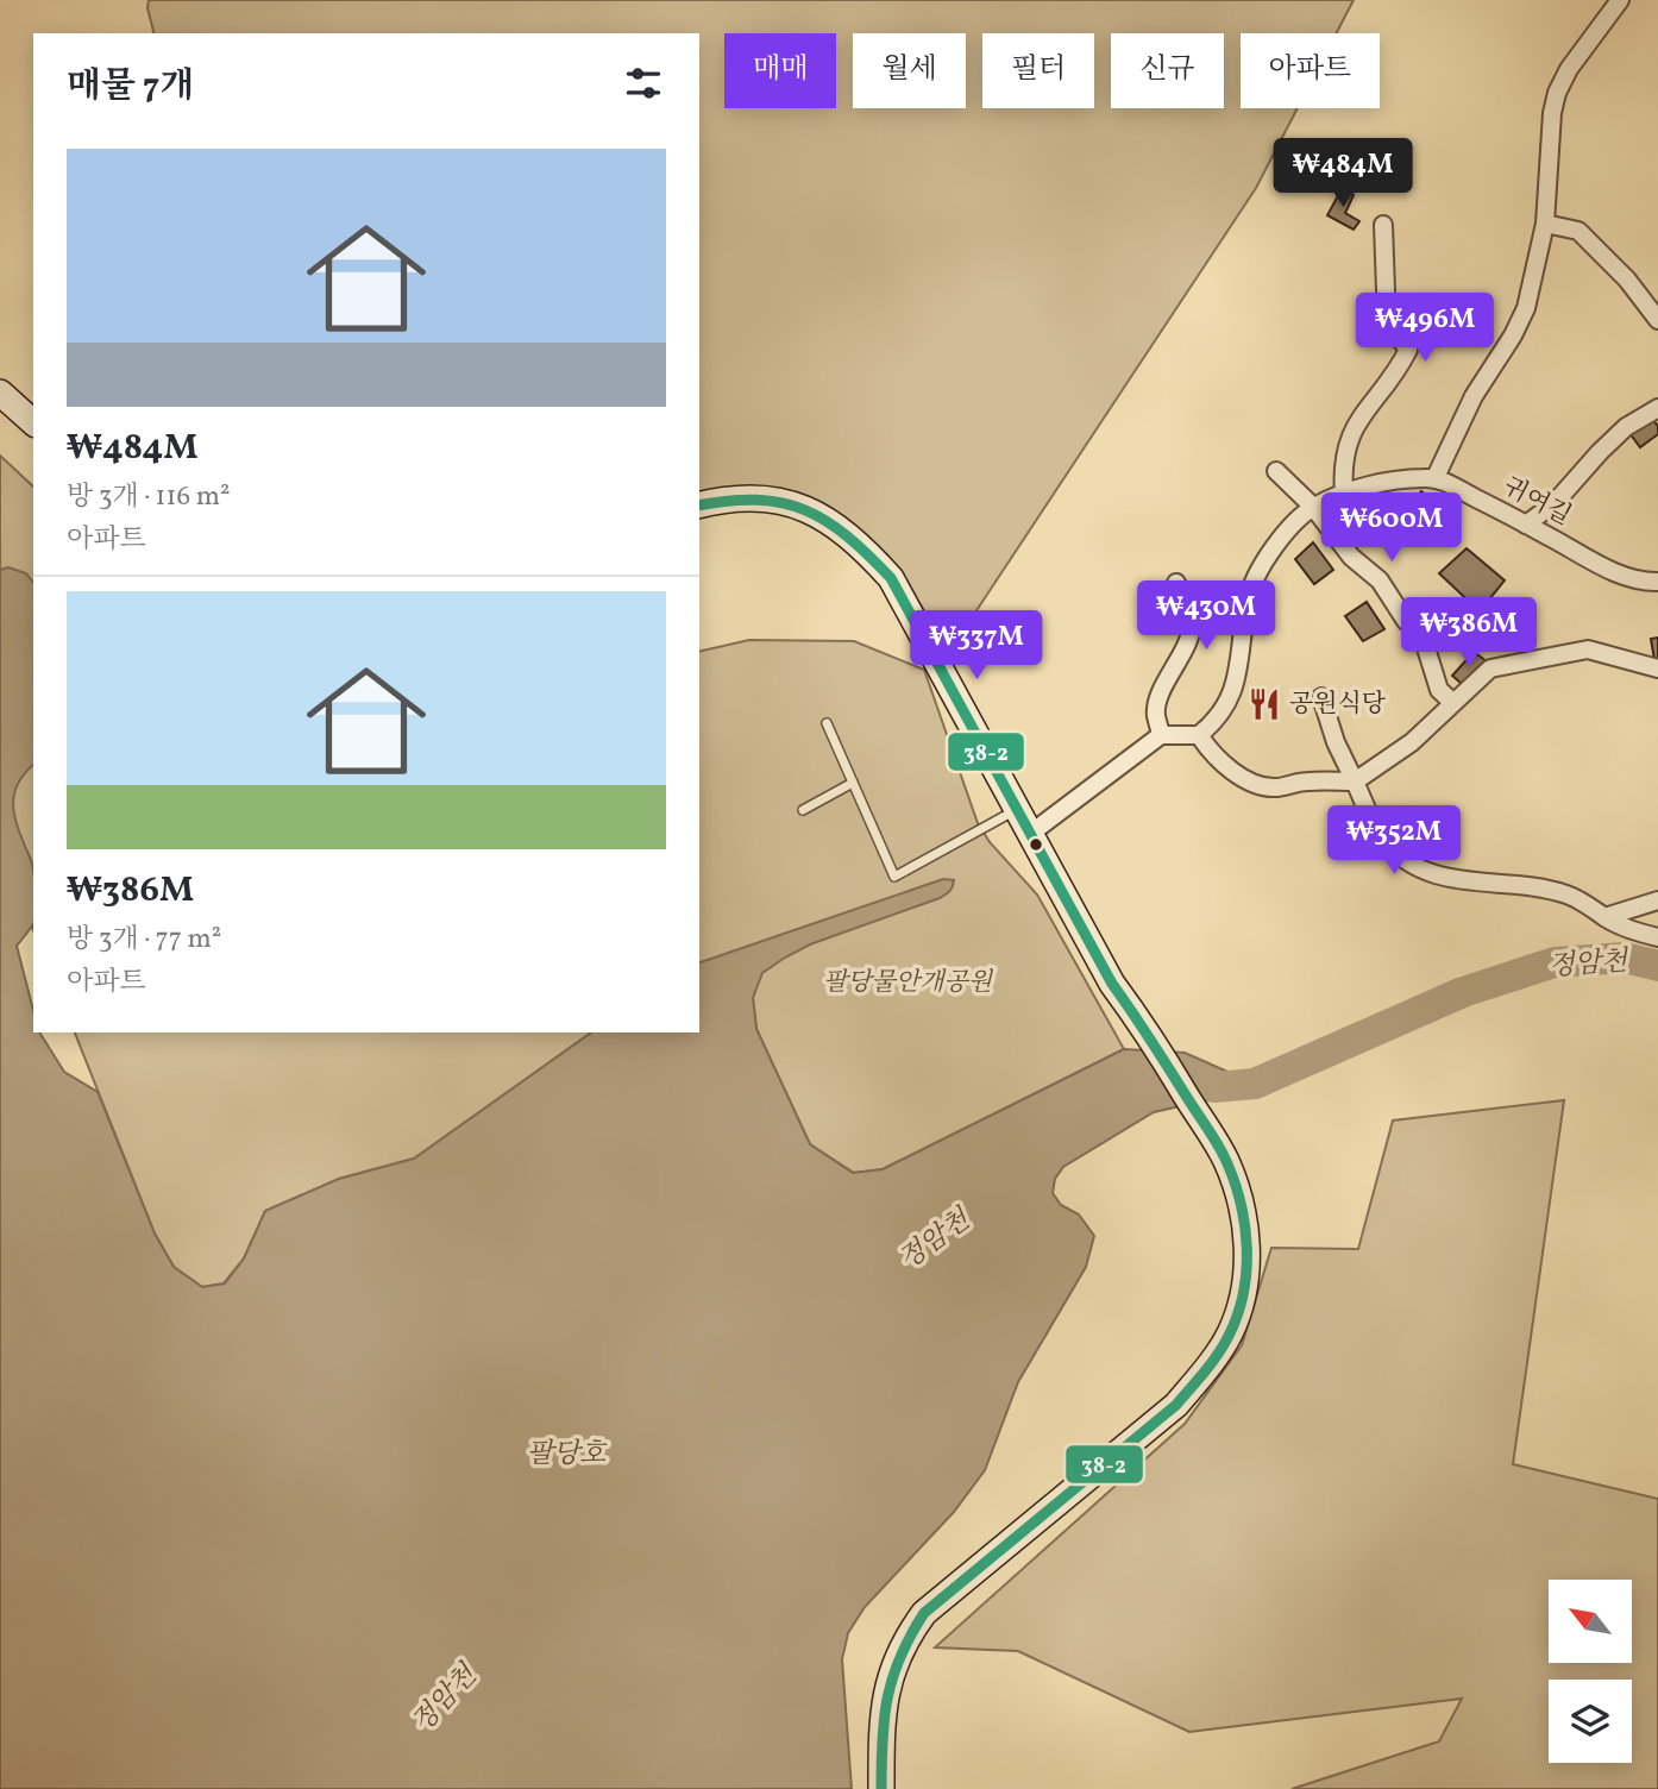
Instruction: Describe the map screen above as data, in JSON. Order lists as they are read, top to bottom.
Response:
{
  "streets": {
    "street": ["귀여길"]
  },
  "water": ["정암천", "팔당호"],
  "parks": ["팔당물안개공원"],
  "places": {
    "restaurant": ["공원식당"]
  },
  "lines": ["transit line 38-2"],
  "north": "top left",
  "page": {
    "chip": [
      "매매",
      "월세",
      "필터",
      "신규",
      "아파트"
    ],
    "heading": "매물 7개",
    "list": [
      {
        "name": "₩484M",
        "note": "방 3개 · 116 m² · 아파트"
      },
      {
        "name": "₩386M",
        "note": "방 3개 · 77 m² · 아파트"
      }
    ],
    "price": [
      "₩484M",
      "₩496M",
      "₩600M",
      "₩430M",
      "₩386M",
      "₩337M",
      "₩352M"
    ]
  }
}
